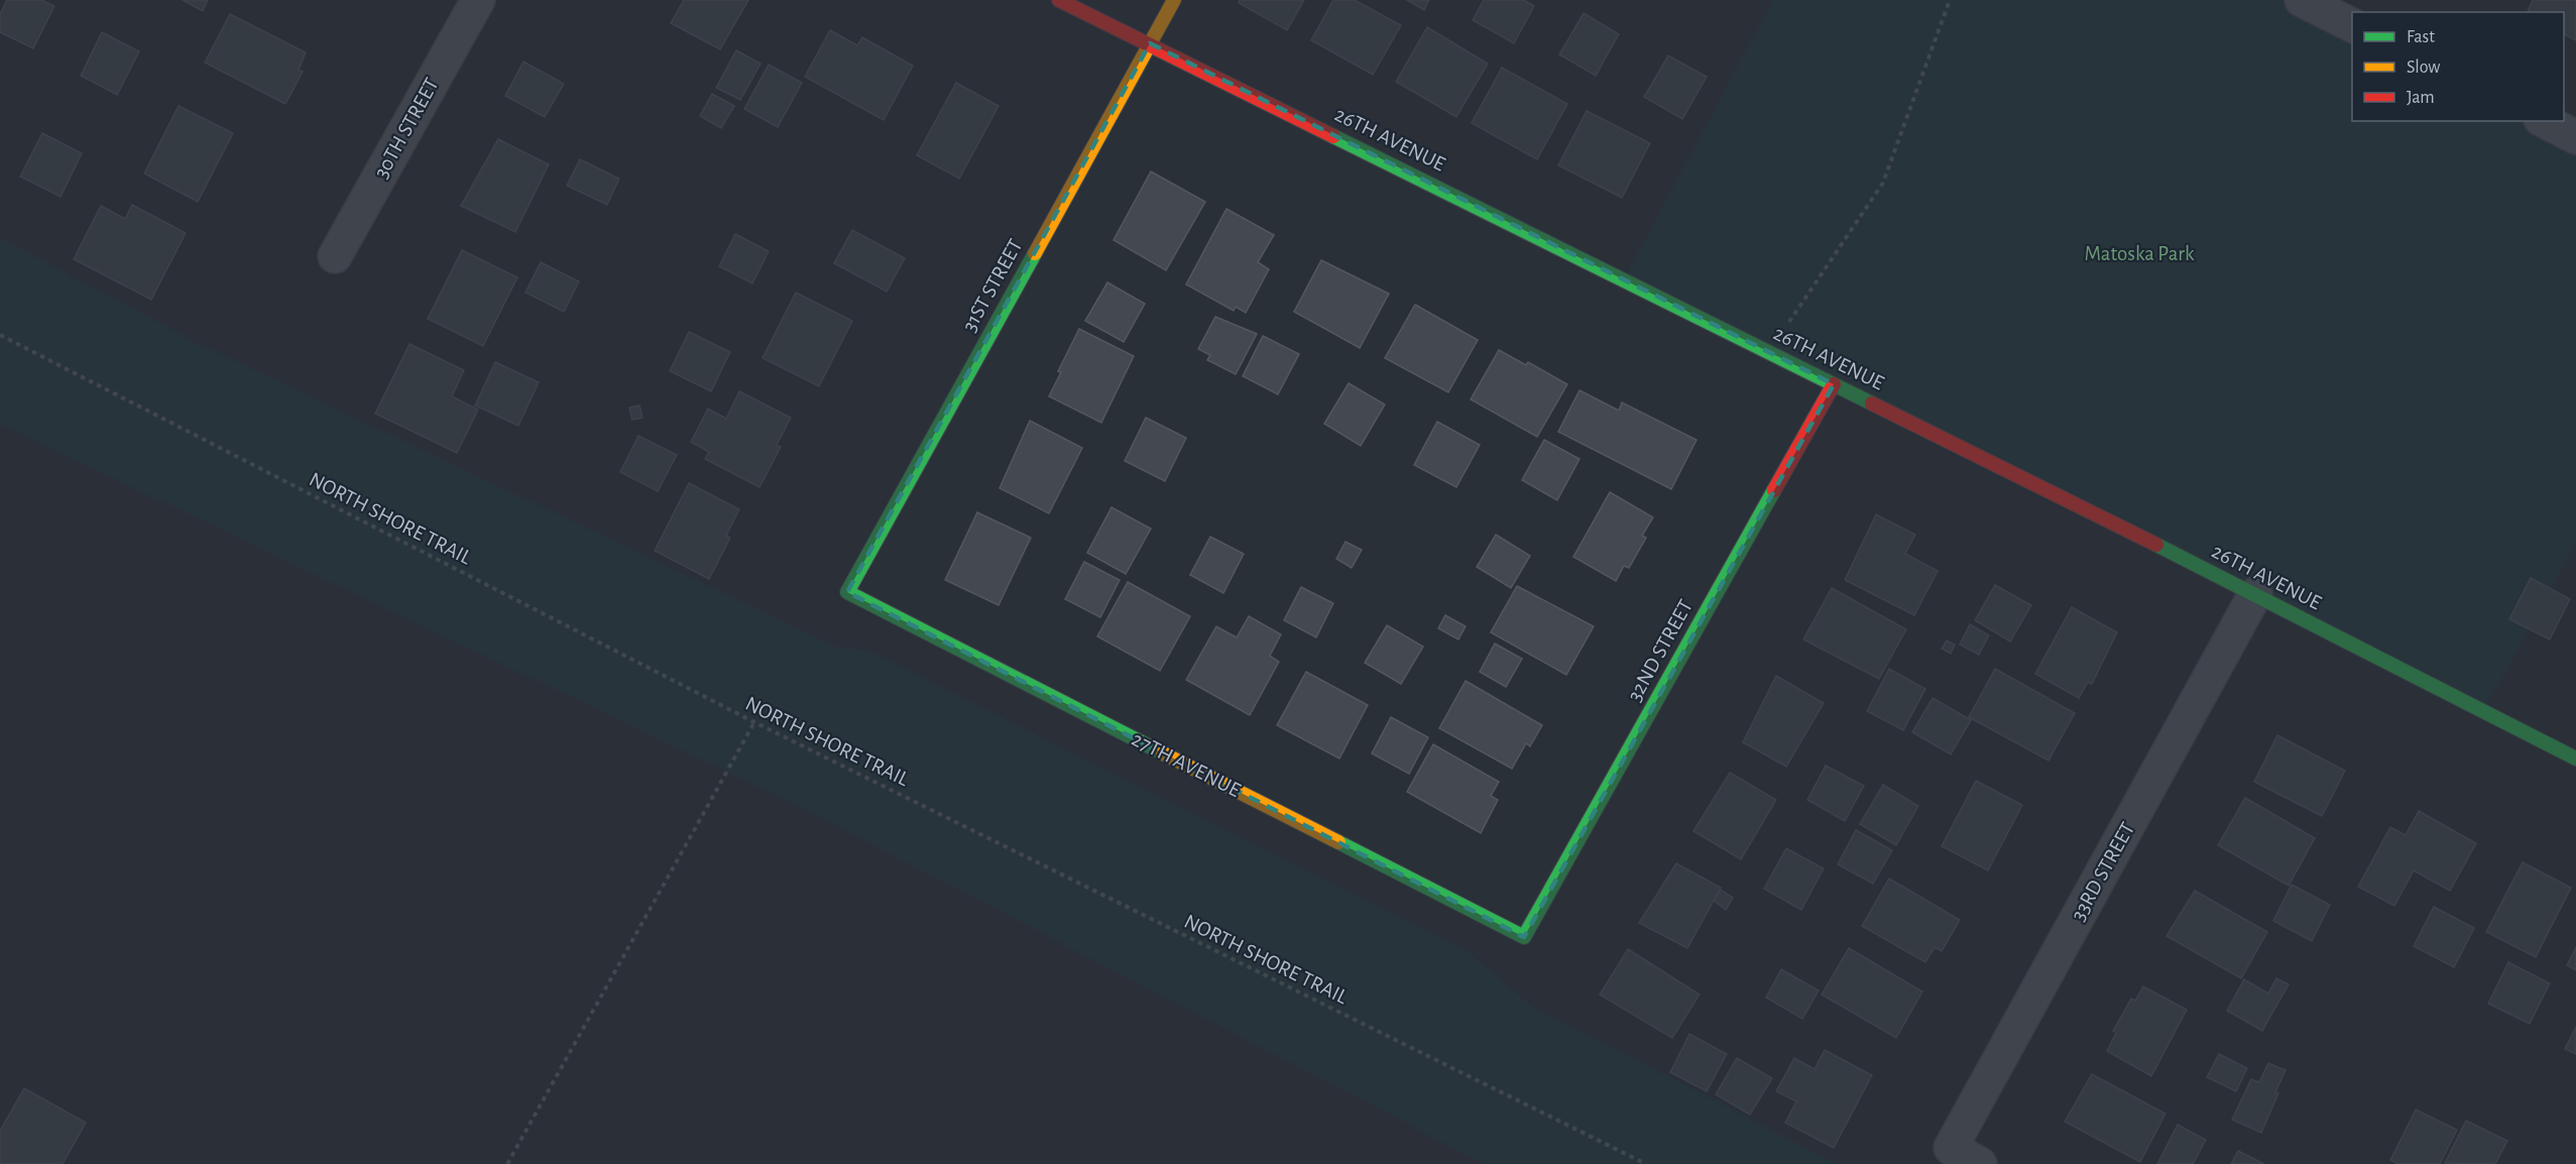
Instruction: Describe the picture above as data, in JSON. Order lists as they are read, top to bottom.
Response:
{
  "streets": {
    "street": [
      "30TH STREET",
      "26TH AVENUE",
      "31ST STREET",
      "32ND STREET",
      "27TH AVENUE",
      "33RD STREET"
    ],
    "path": ["NORTH SHORE TRAIL"]
  },
  "crossings": [
    ["26TH AVENUE", "31ST STREET"],
    ["26TH AVENUE", "32ND STREET"],
    ["26TH AVENUE", "33RD STREET"],
    ["31ST STREET", "27TH AVENUE"],
    ["32ND STREET", "27TH AVENUE"]
  ],
  "parks": ["Matoska Park"],
  "legend": ["Fast", "Slow", "Jam"]
}
